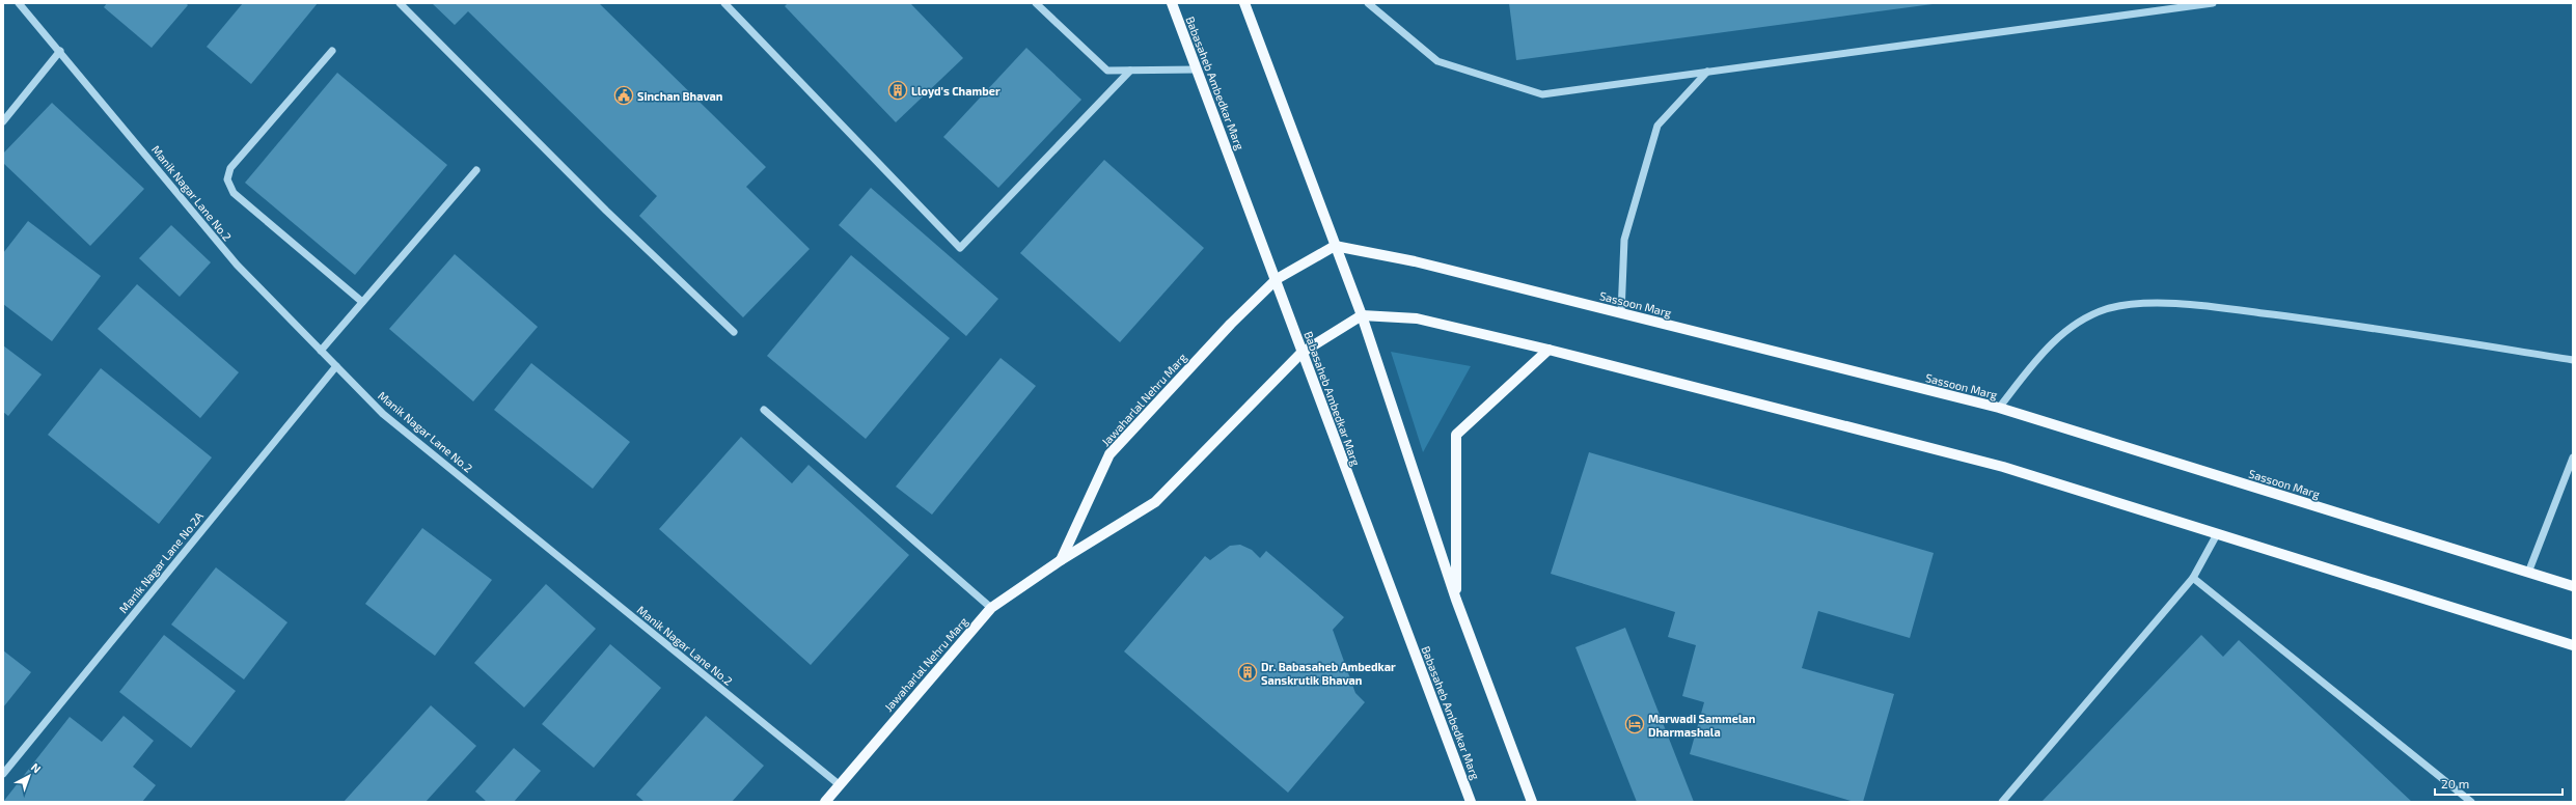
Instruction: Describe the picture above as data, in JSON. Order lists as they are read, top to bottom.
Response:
{
  "streets": {
    "main road": ["Babasaheb Ambedkar Marg", "Sassoon Marg", "Jawaharlal Nehru Marg"],
    "street": ["Manik Nagar Lane No.2", "Manik Nagar Lane No.2A"]
  },
  "crossings": [
    ["Babasaheb Ambedkar Marg", "Jawaharlal Nehru Marg"],
    ["Manik Nagar Lane No.2", "Jawaharlal Nehru Marg"],
    ["Manik Nagar Lane No.2", "Manik Nagar Lane No.2A"],
    ["Sassoon Marg", "Jawaharlal Nehru Marg"]
  ],
  "places": {
    "building": ["Lloyd's Chamber", "Dr. Babasaheb Ambedkar Sanskrutik Bhavan"],
    "public building": ["Sinchan Bhavan"],
    "hotel": ["Marwadi Sammelan Dharmashala"]
  },
  "scale_bar": "20 m",
  "north": "top right"
}
